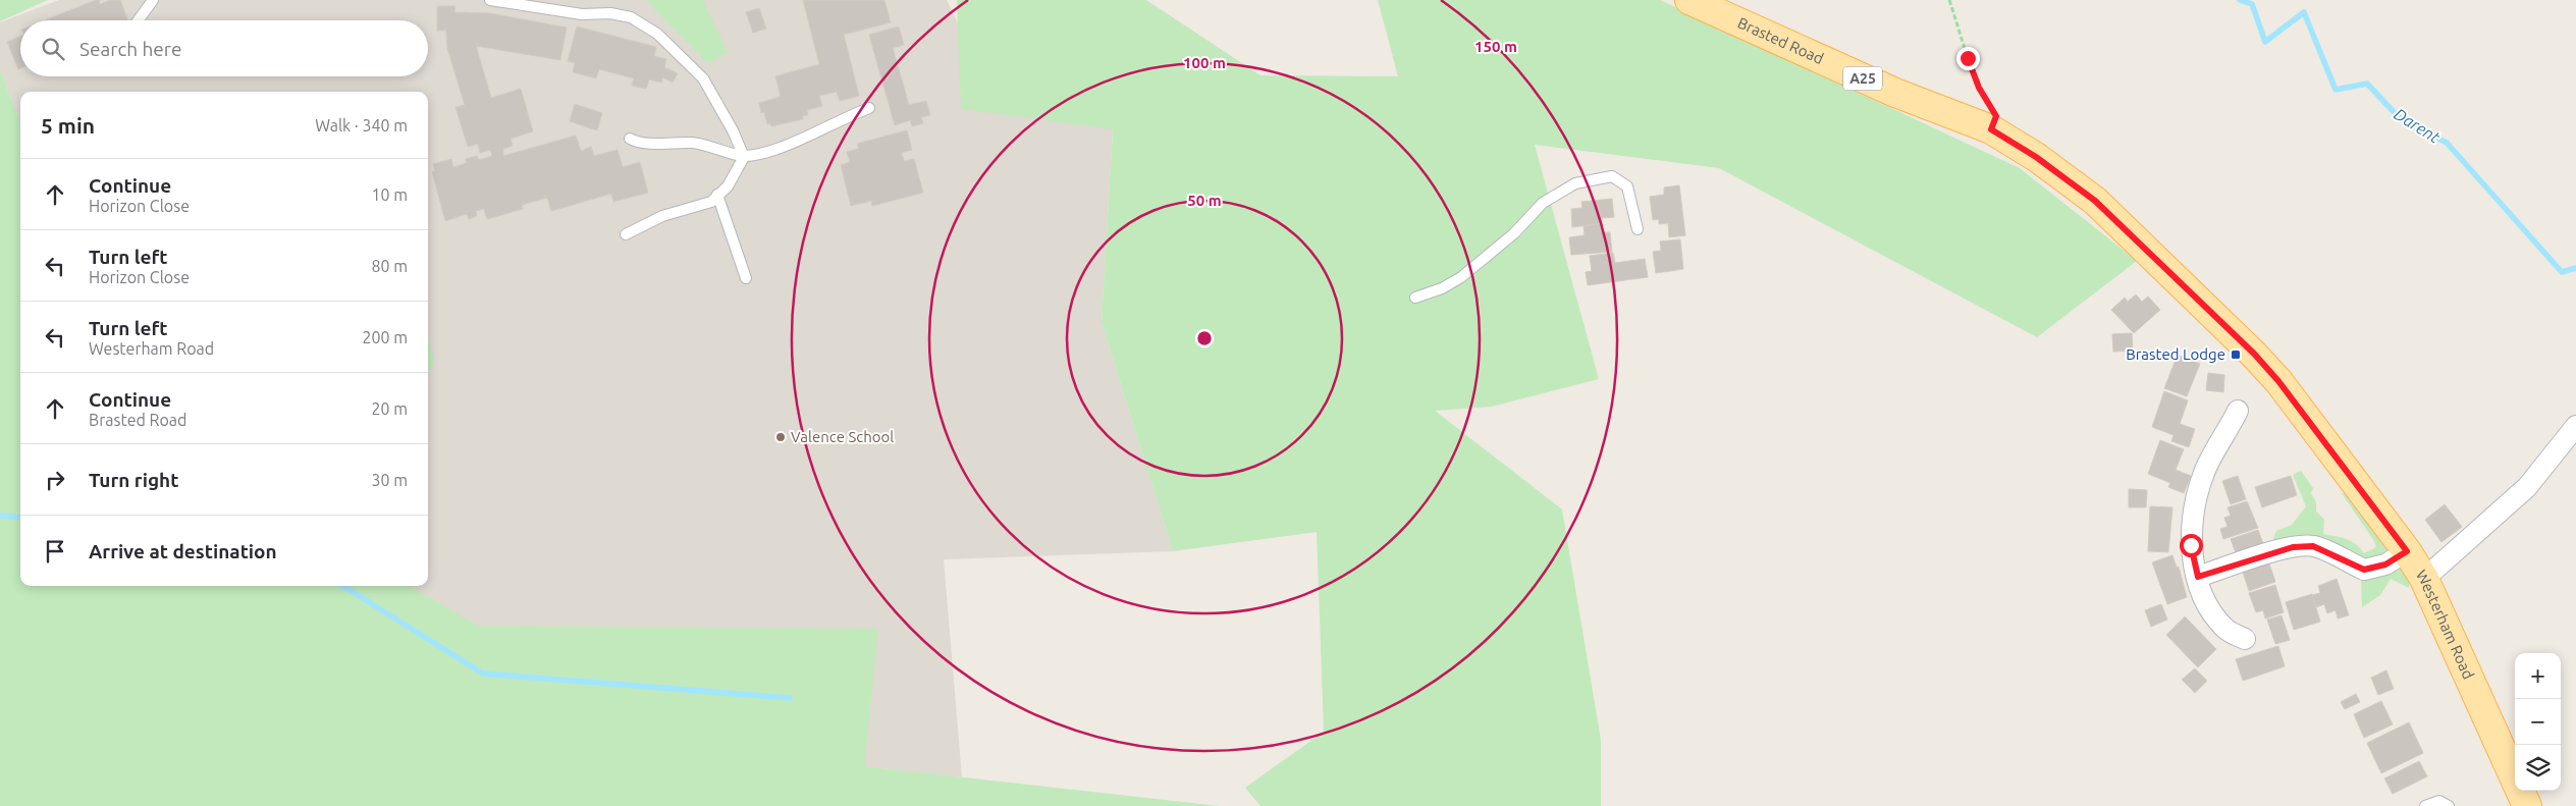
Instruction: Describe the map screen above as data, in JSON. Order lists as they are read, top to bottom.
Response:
{
  "streets": {
    "main road": ["Brasted Road", "A25", "Westerham Road"]
  },
  "crossings": [
    ["Brasted Road", "Westerham Road"]
  ],
  "water": ["Darent"],
  "places": {
    "transit": ["Brasted Lodge"],
    "other": ["Valence School"]
  },
  "page": {
    "search": "Search here",
    "heading": ["5 min", "Walk · 340 m"],
    "list": [
      ["Continue", "Horizon Close", "10 m"],
      ["Turn left", "Horizon Close", "80 m"],
      ["Turn left", "Westerham Road", "200 m"],
      ["Continue", "Brasted Road", "20 m"],
      ["Turn right", "30 m"],
      "Arrive at destination"
    ],
    "map_buttons": ["+", "−"]
  },
  "rings": ["150 m", "100 m", "50 m"]
}
